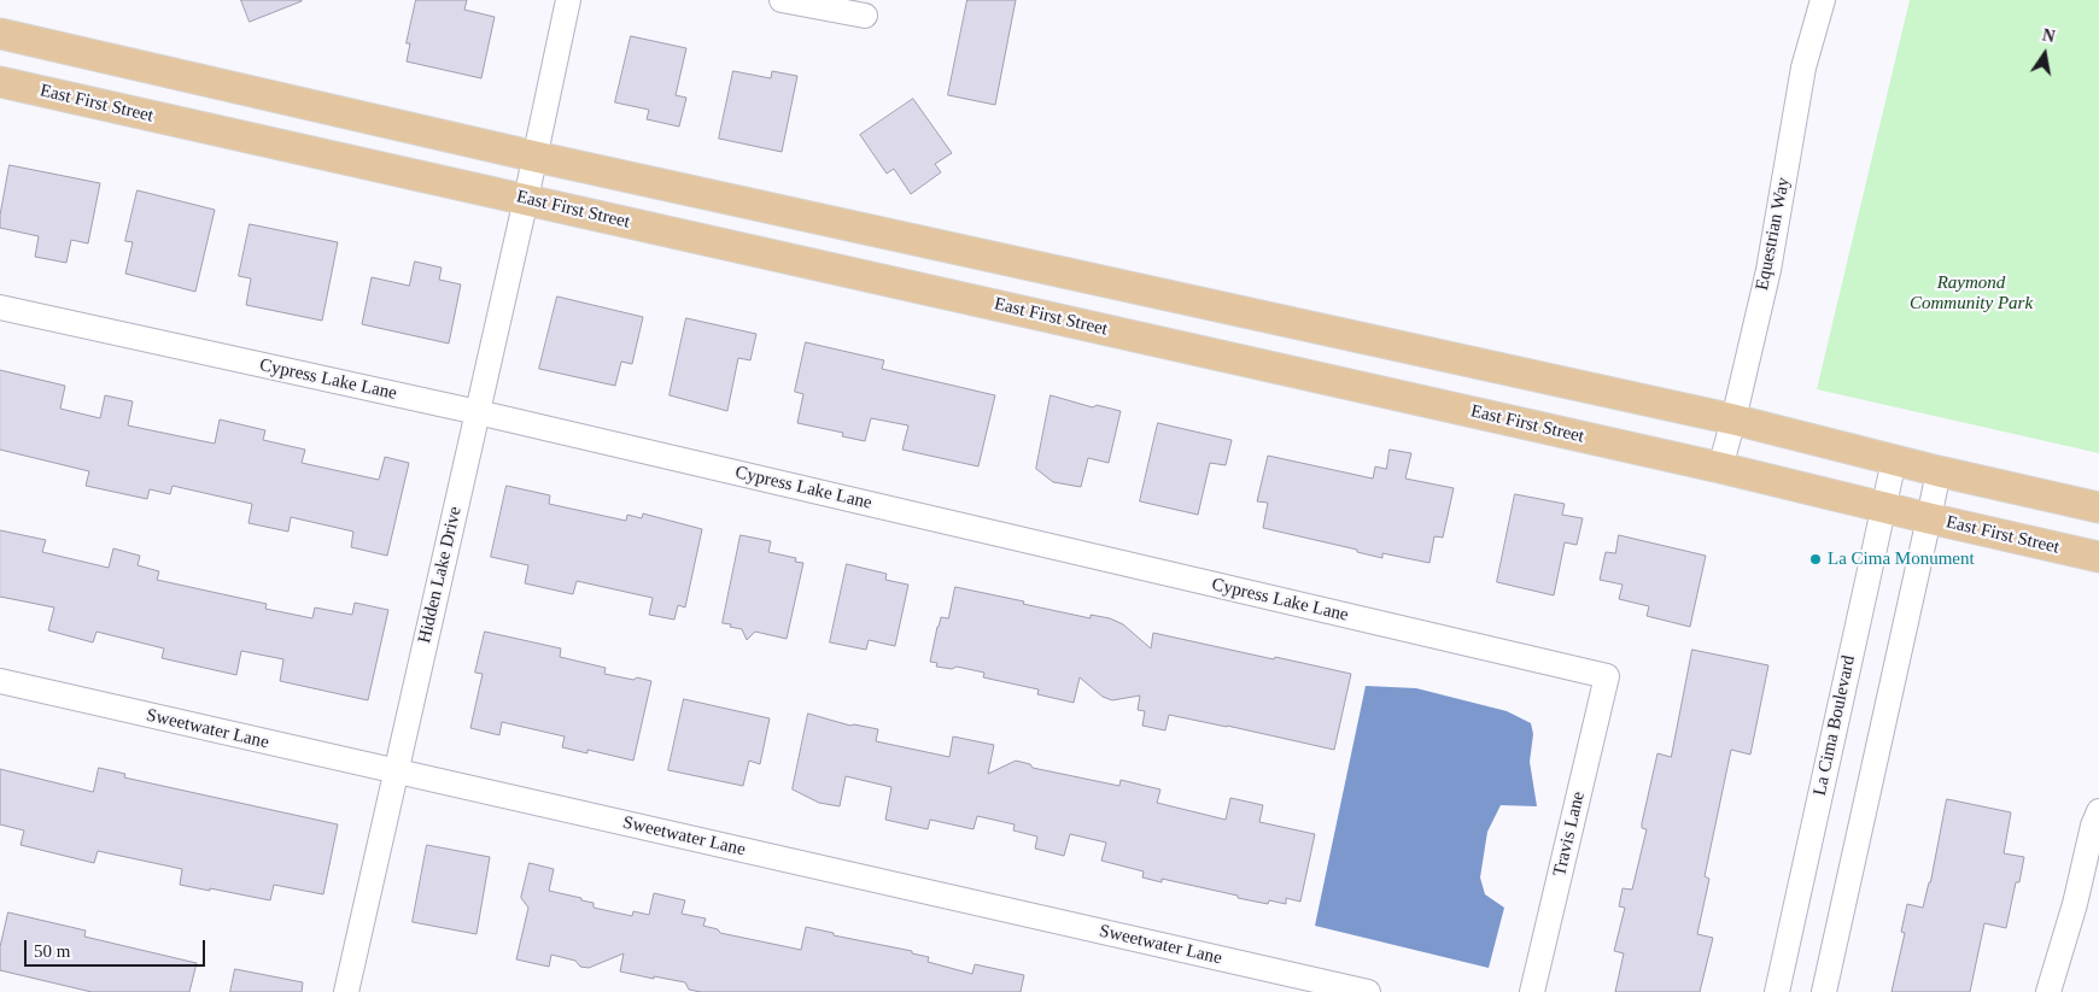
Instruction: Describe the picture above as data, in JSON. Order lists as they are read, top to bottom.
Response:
{
  "streets": {
    "main road": ["East First Street"],
    "street": [
      "Equestrian Way",
      "Cypress Lake Lane",
      "Hidden Lake Drive",
      "La Cima Boulevard",
      "Sweetwater Lane",
      "Travis Lane"
    ]
  },
  "crossings": [
    ["East First Street", "Equestrian Way"],
    ["East First Street", "Hidden Lake Drive"],
    ["East First Street", "La Cima Boulevard"],
    ["Cypress Lake Lane", "Hidden Lake Drive"],
    ["Cypress Lake Lane", "Travis Lane"],
    ["Hidden Lake Drive", "Sweetwater Lane"]
  ],
  "parks": ["Raymond Community Park"],
  "places": ["La Cima Monument"],
  "scale_bar": "50 m",
  "north": "top"
}
